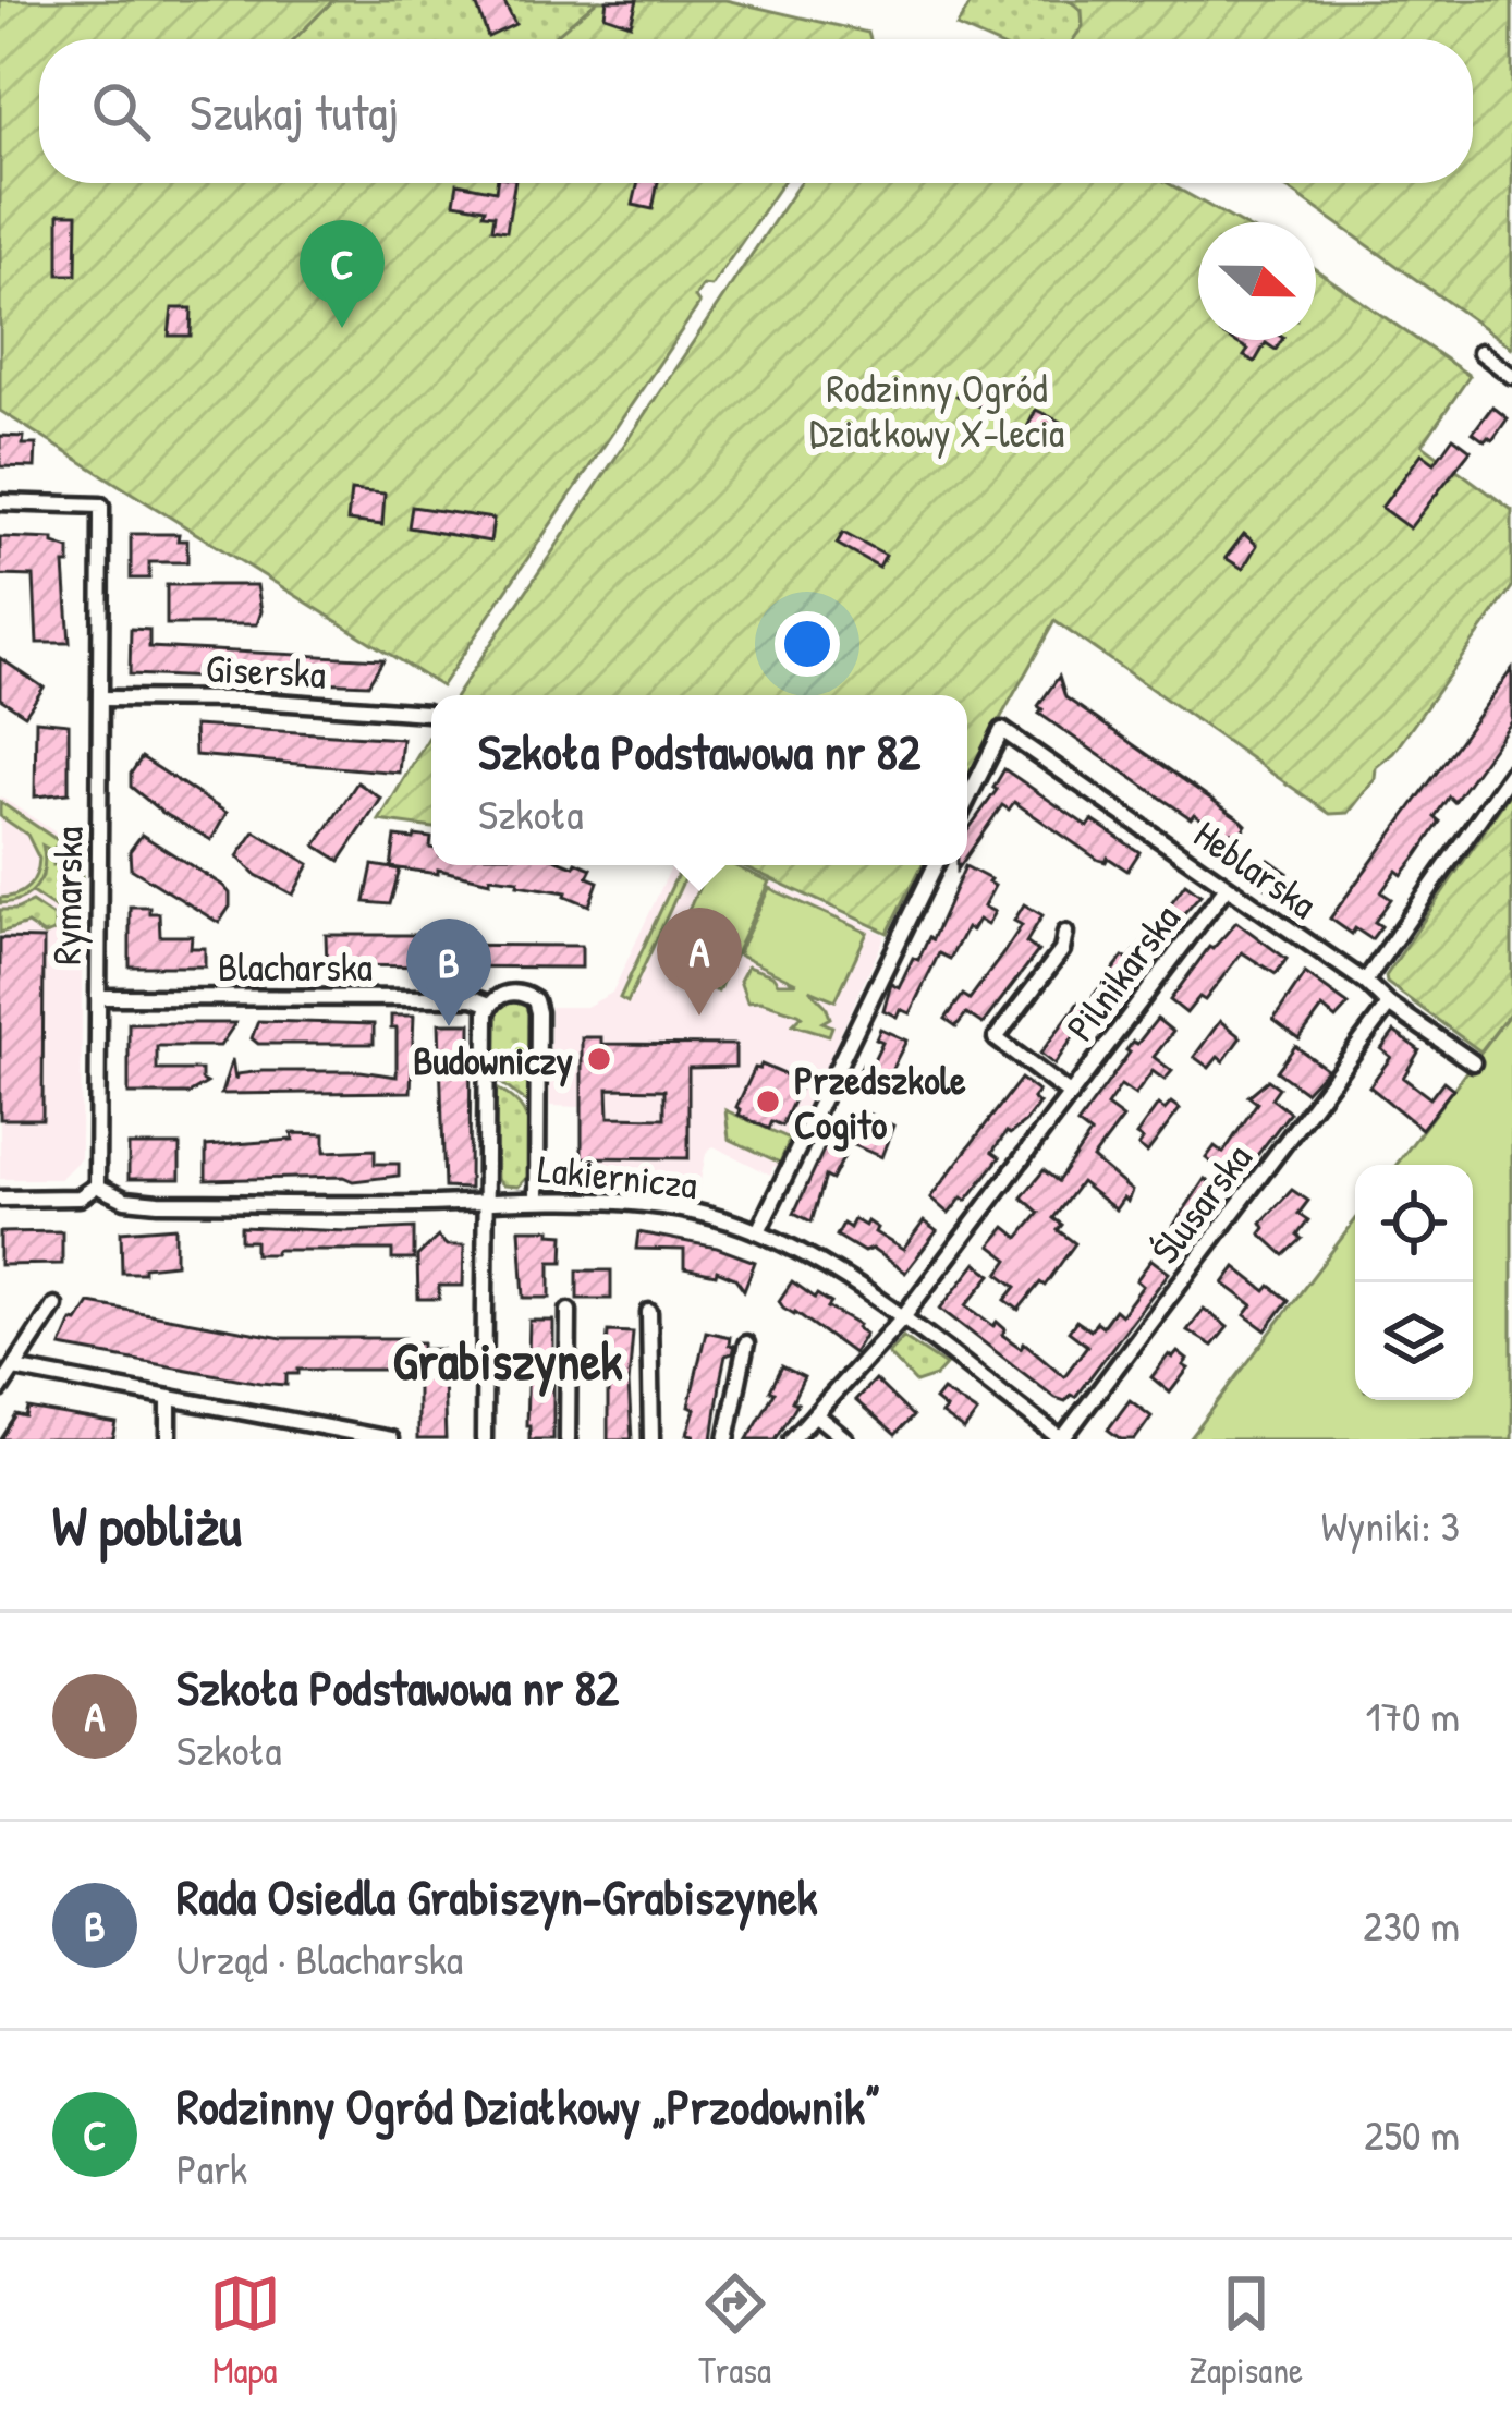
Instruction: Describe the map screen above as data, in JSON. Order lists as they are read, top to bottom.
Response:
{
  "streets": {
    "street": [
      "Giserska",
      "Heblarska",
      "Rymarska",
      "Blacharska",
      "Pilnikarska",
      "Lakiernicza",
      "Ślusarska"
    ]
  },
  "crossings": [
    ["Giserska", "Rymarska"],
    ["Heblarska", "Pilnikarska"],
    ["Heblarska", "Ślusarska"],
    ["Rymarska", "Blacharska"],
    ["Blacharska", "Lakiernicza"],
    ["Pilnikarska", "Lakiernicza"],
    ["Lakiernicza", "Ślusarska"]
  ],
  "districts": ["Grabiszynek"],
  "parks": ["Rodzinny Ogród Działkowy X-lecia"],
  "places": ["Budowniczy", "Przedszkole Cogito"],
  "north": "right",
  "page": {
    "search": "Szukaj tutaj",
    "pins": ["C", "A", "B"],
    "popup": ["Szkoła Podstawowa nr 82", "Szkoła"],
    "heading": ["W pobliżu", "Wyniki: 3"],
    "list": [
      {
        "mark": "A",
        "name": "Szkoła Podstawowa nr 82",
        "note": "Szkoła",
        "value": "170 m"
      },
      {
        "mark": "B",
        "name": "Rada Osiedla Grabiszyn-Grabiszynek",
        "note": "Urząd · Blacharska",
        "value": "230 m"
      },
      {
        "mark": "C",
        "name": "Rodzinny Ogród Działkowy „Przodownik”",
        "note": "Park",
        "value": "250 m"
      }
    ],
    "nav": ["Mapa", "Trasa", "Zapisane"]
  }
}
